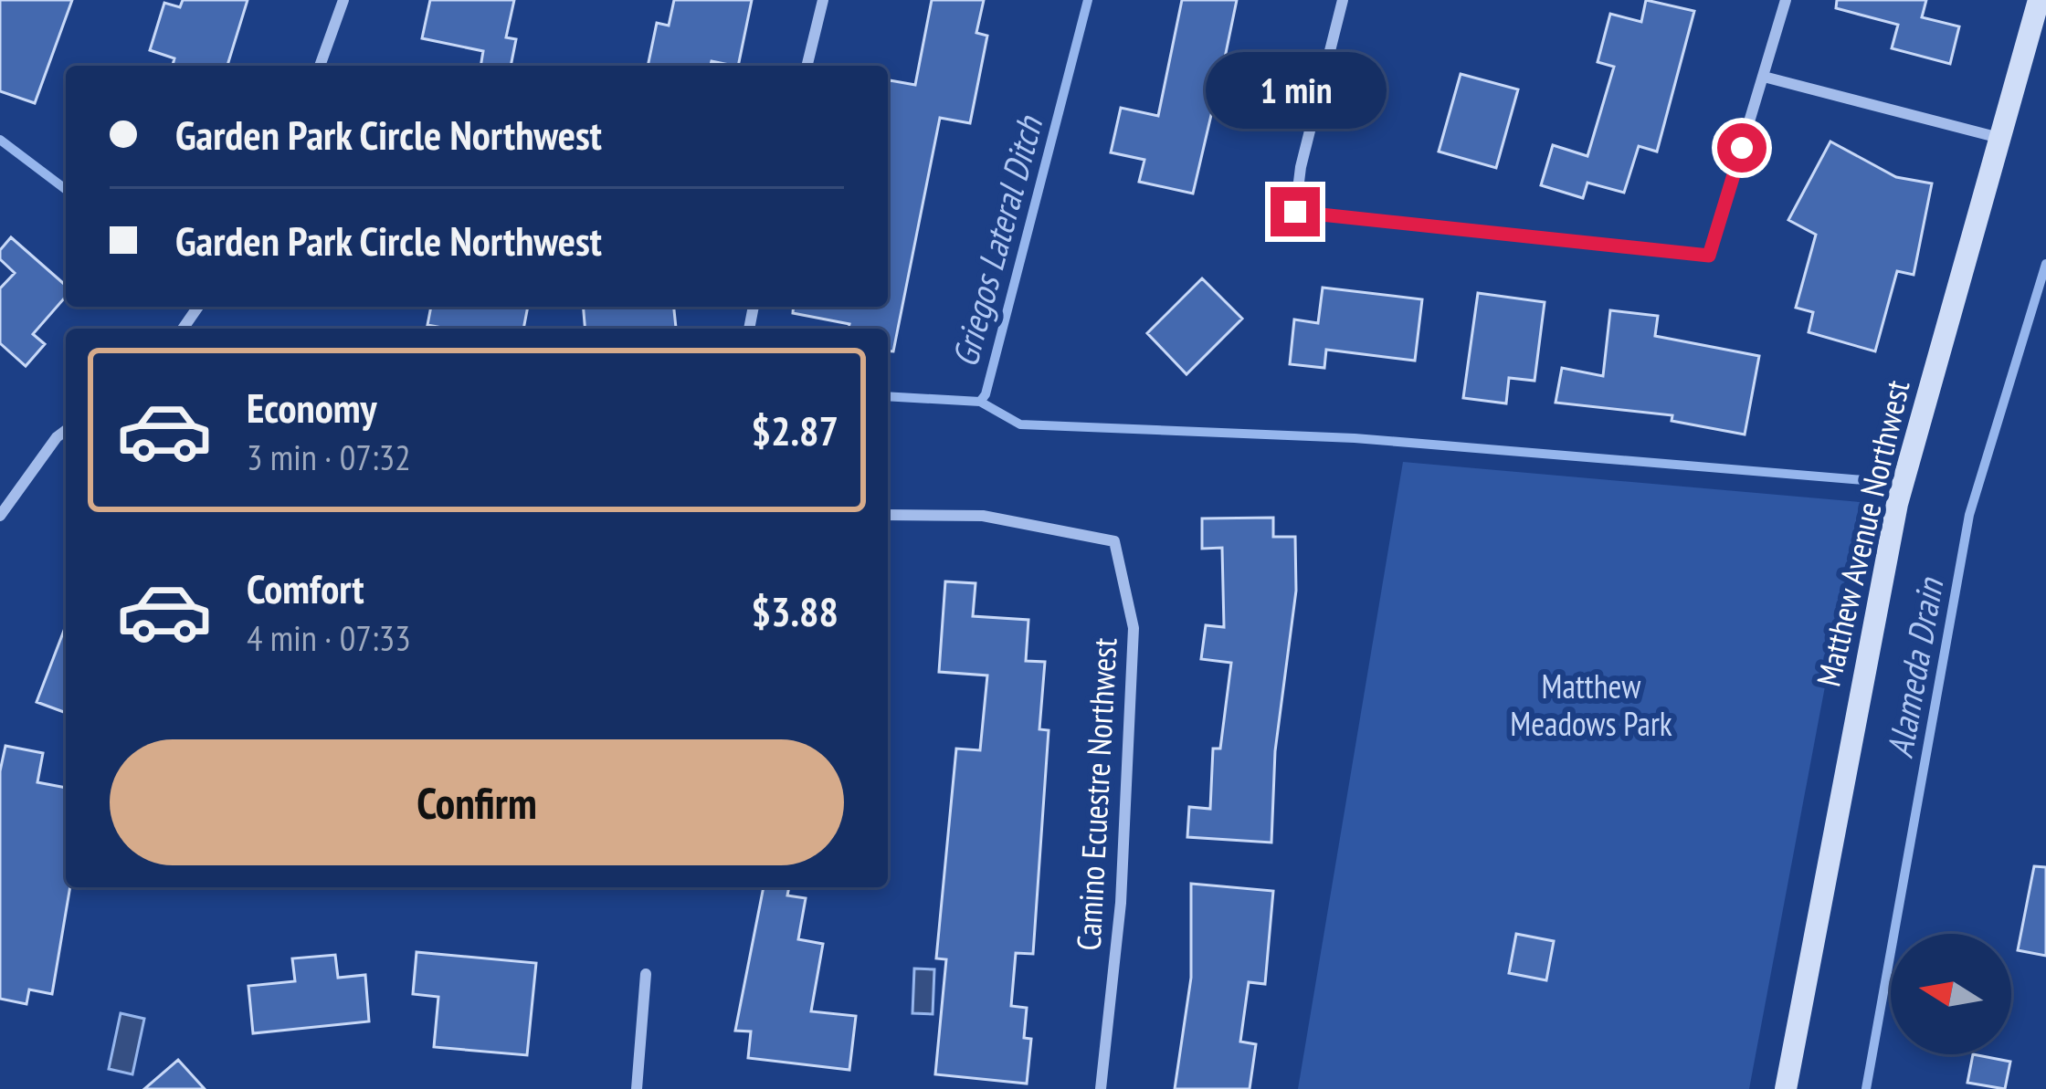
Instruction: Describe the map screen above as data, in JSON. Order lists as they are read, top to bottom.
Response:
{
  "streets": {
    "street": ["Matthew Avenue Northwest", "Camino Ecuestre Northwest"]
  },
  "water": ["Griegos Lateral Ditch", "Alameda Drain"],
  "parks": ["Matthew Meadows Park"],
  "north": "left",
  "page": {
    "bubble": "1 min",
    "banner": ["Garden Park Circle Northwest", "Garden Park Circle Northwest"],
    "list": [
      {
        "name": "Economy",
        "note": "3 min · 07:32",
        "value": "$2.87"
      },
      {
        "name": "Comfort",
        "note": "4 min · 07:33",
        "value": "$3.88"
      }
    ],
    "buttons": "Confirm"
  }
}
